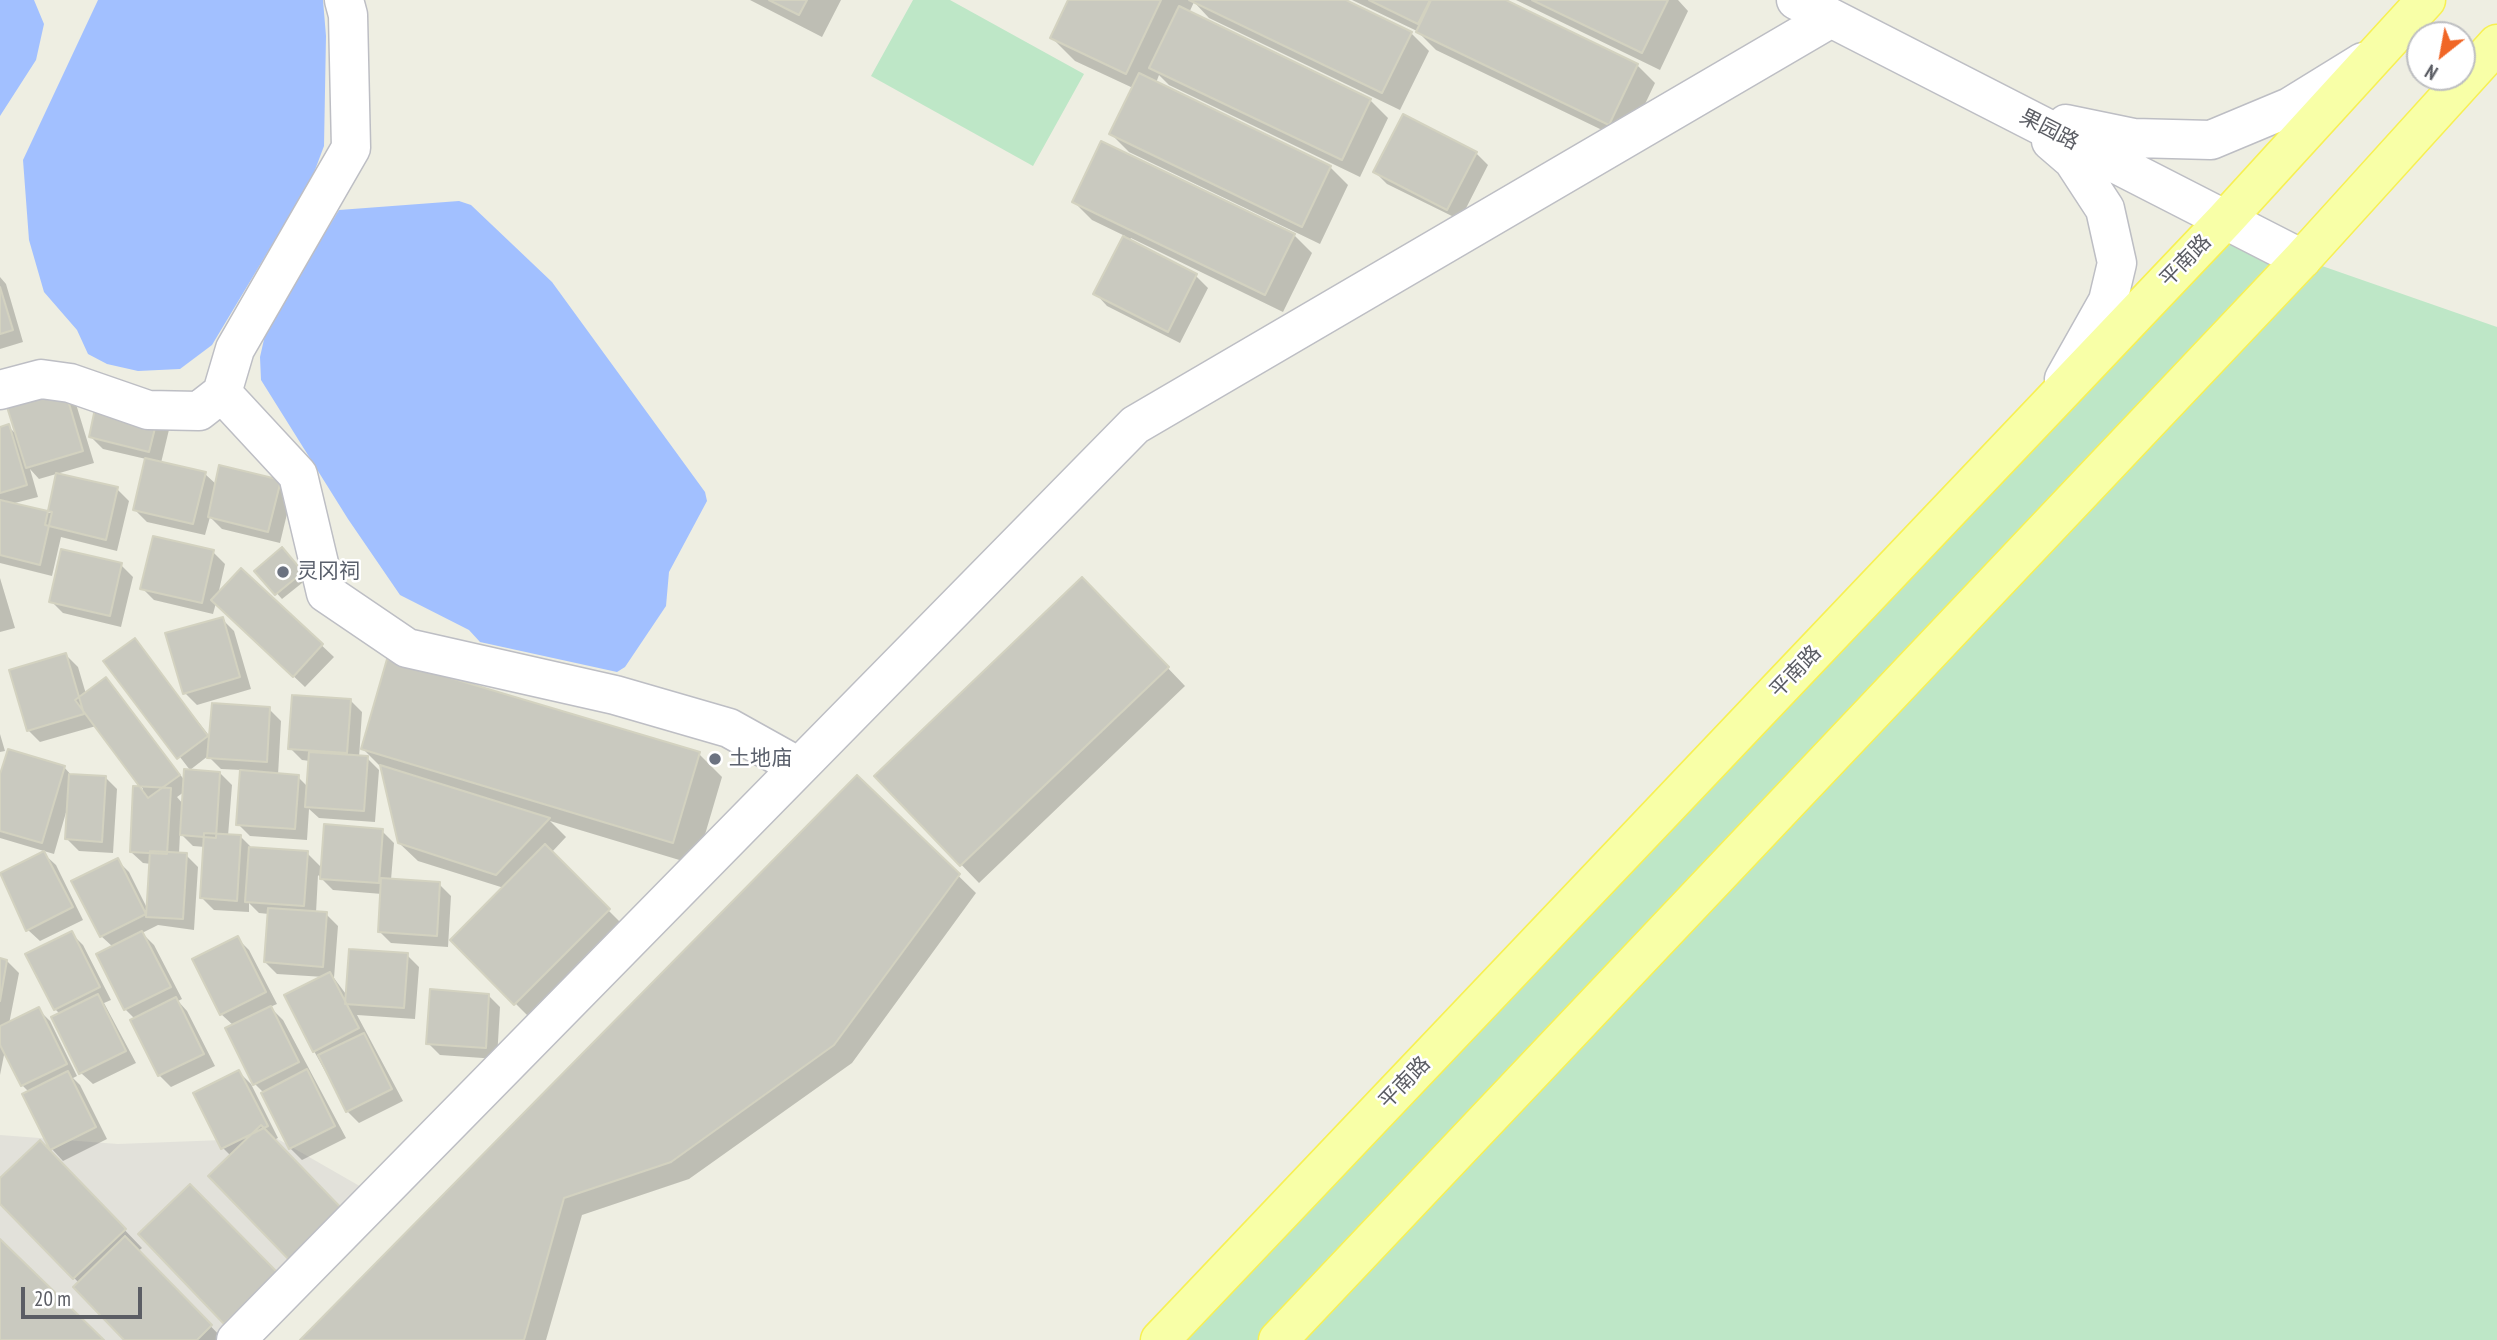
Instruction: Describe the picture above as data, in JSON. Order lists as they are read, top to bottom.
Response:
{
  "streets": {
    "main road": ["平南路"],
    "street": ["果园路"]
  },
  "crossings": [
    ["果园路", "平南路"]
  ],
  "places": ["灵冈祠", "土地庙"],
  "scale_bar": "20 m",
  "north": "bottom left"
}
